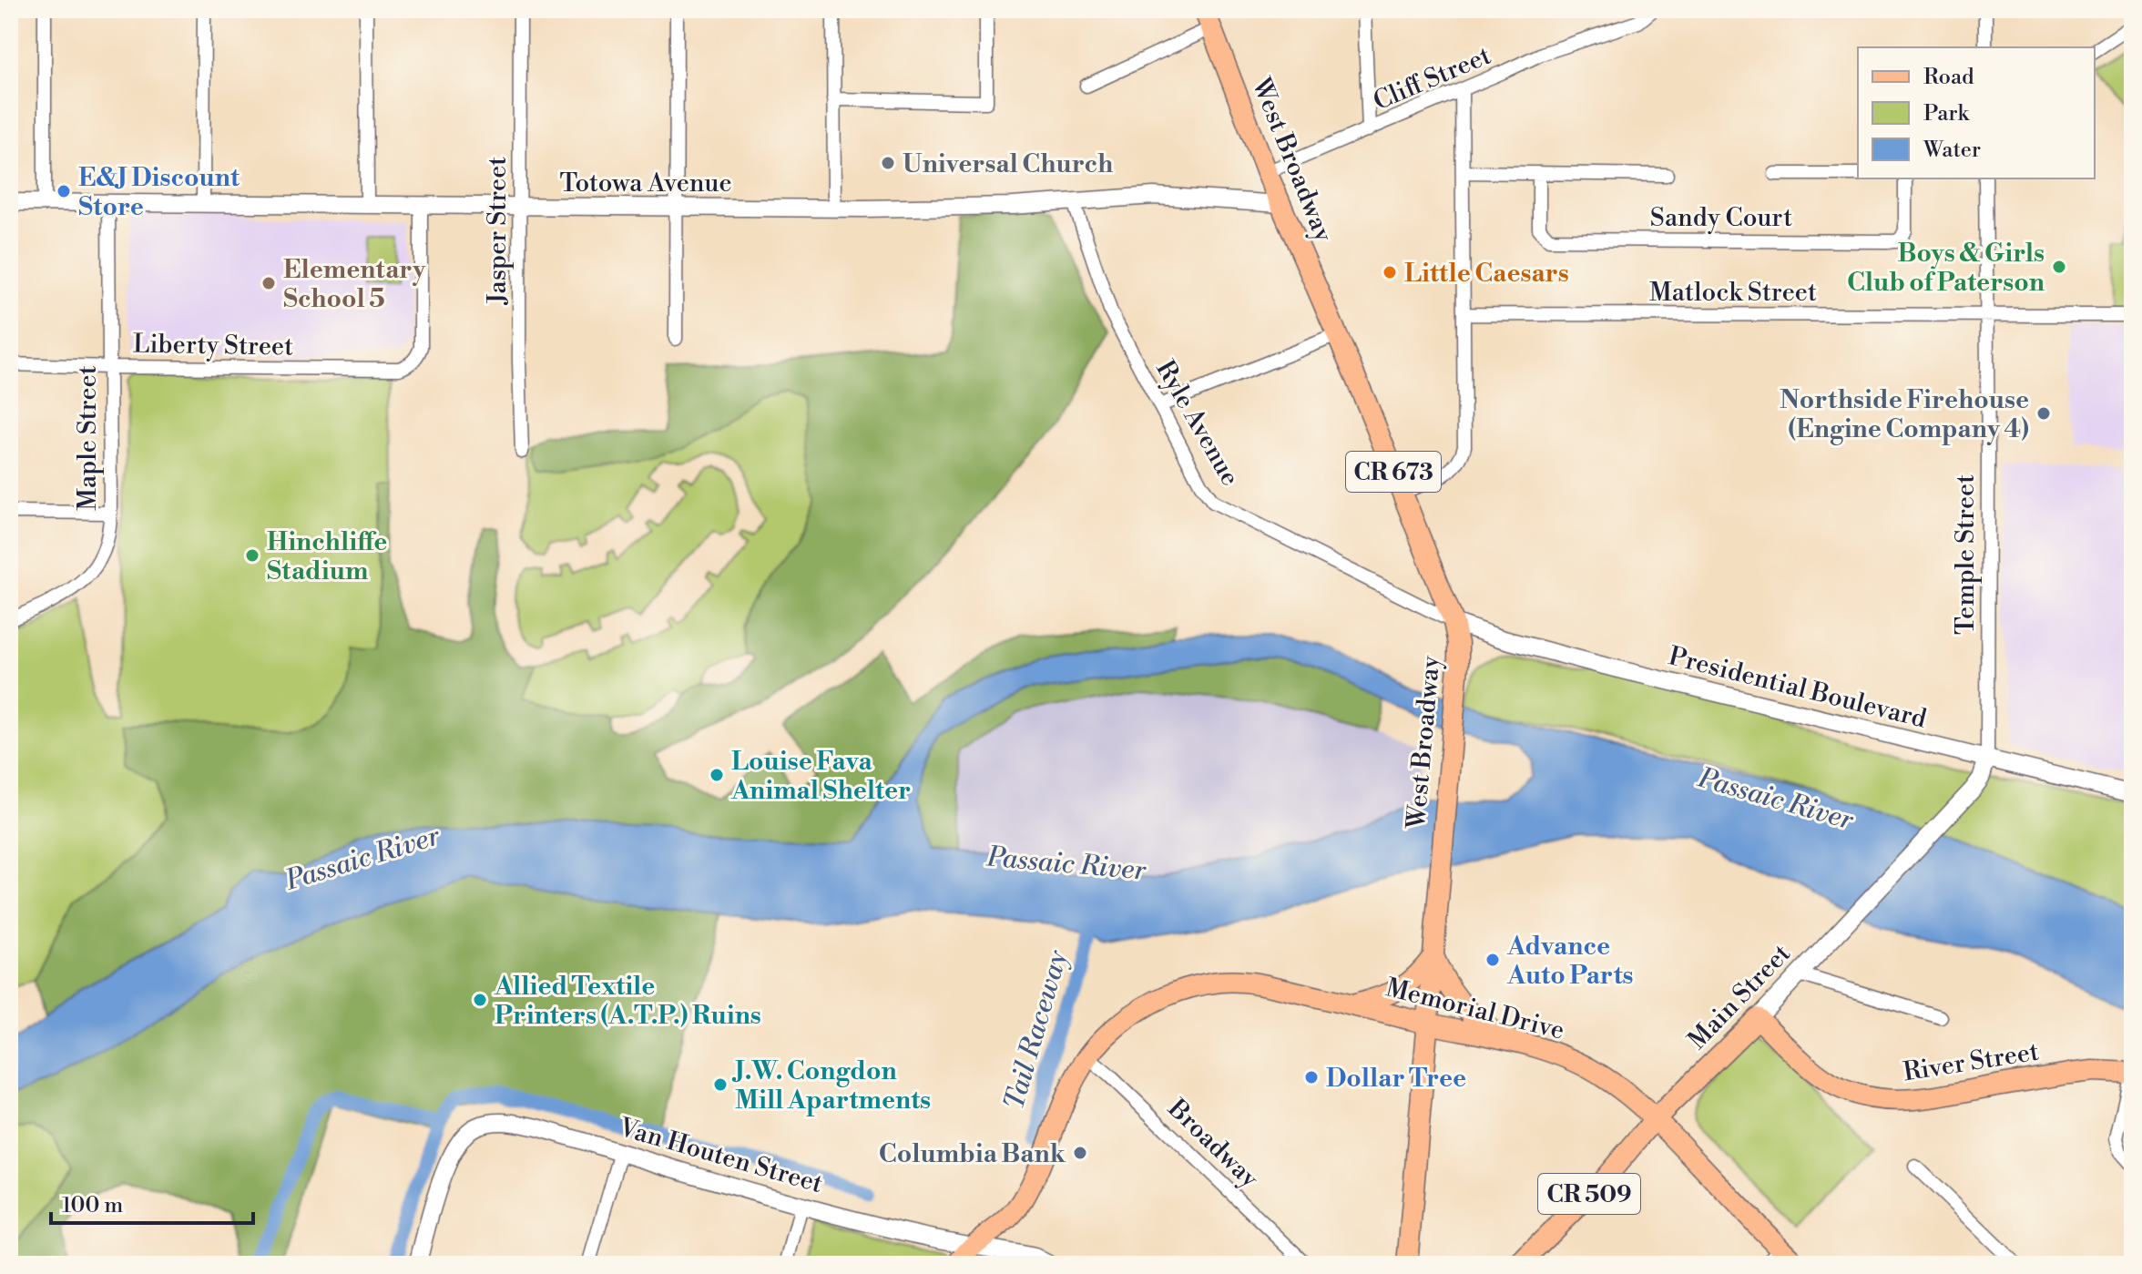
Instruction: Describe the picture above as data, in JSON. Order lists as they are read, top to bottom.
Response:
{
  "streets": {
    "main road": [
      "West Broadway",
      "CR 673",
      "Main Street",
      "Memorial Drive",
      "River Street",
      "CR 509"
    ],
    "street": [
      "Cliff Street",
      "Totowa Avenue",
      "Sandy Court",
      "Jasper Street",
      "Matlock Street",
      "Liberty Street",
      "Ryle Avenue",
      "Maple Street",
      "Temple Street",
      "Presidential Boulevard",
      "Broadway",
      "Van Houten Street"
    ]
  },
  "crossings": [
    ["Cliff Street", "West Broadway"],
    ["West Broadway", "Totowa Avenue"],
    ["West Broadway", "Ryle Avenue"],
    ["West Broadway", "Presidential Boulevard"],
    ["West Broadway", "Memorial Drive"],
    ["Totowa Avenue", "Jasper Street"],
    ["Totowa Avenue", "Liberty Street"],
    ["Totowa Avenue", "Ryle Avenue"],
    ["Totowa Avenue", "Maple Street"],
    ["Matlock Street", "Temple Street"],
    ["Liberty Street", "Maple Street"],
    ["Ryle Avenue", "Presidential Boulevard"],
    ["Temple Street", "Presidential Boulevard"],
    ["Temple Street", "Main Street"],
    ["Presidential Boulevard", "Main Street"],
    ["Main Street", "Memorial Drive"],
    ["Main Street", "River Street"],
    ["Memorial Drive", "Broadway"],
    ["Memorial Drive", "Van Houten Street"]
  ],
  "water": ["Passaic River", "Tail Raceway"],
  "places": [
    "Universal Church",
    "E&J Discount Store",
    "Boys & Girls Club of Paterson",
    "Little Caesars",
    "Elementary School 5",
    "Northside Firehouse (Engine Company 4)",
    "Hinchliffe Stadium",
    "Louise Fava Animal Shelter",
    "Advance Auto Parts",
    "Allied Textile Printers (A.T.P.) Ruins",
    "Dollar Tree",
    "J.W. Congdon Mill Apartments",
    "Columbia Bank"
  ],
  "legend": ["Road", "Park", "Water"],
  "scale_bar": "100 m"
}
